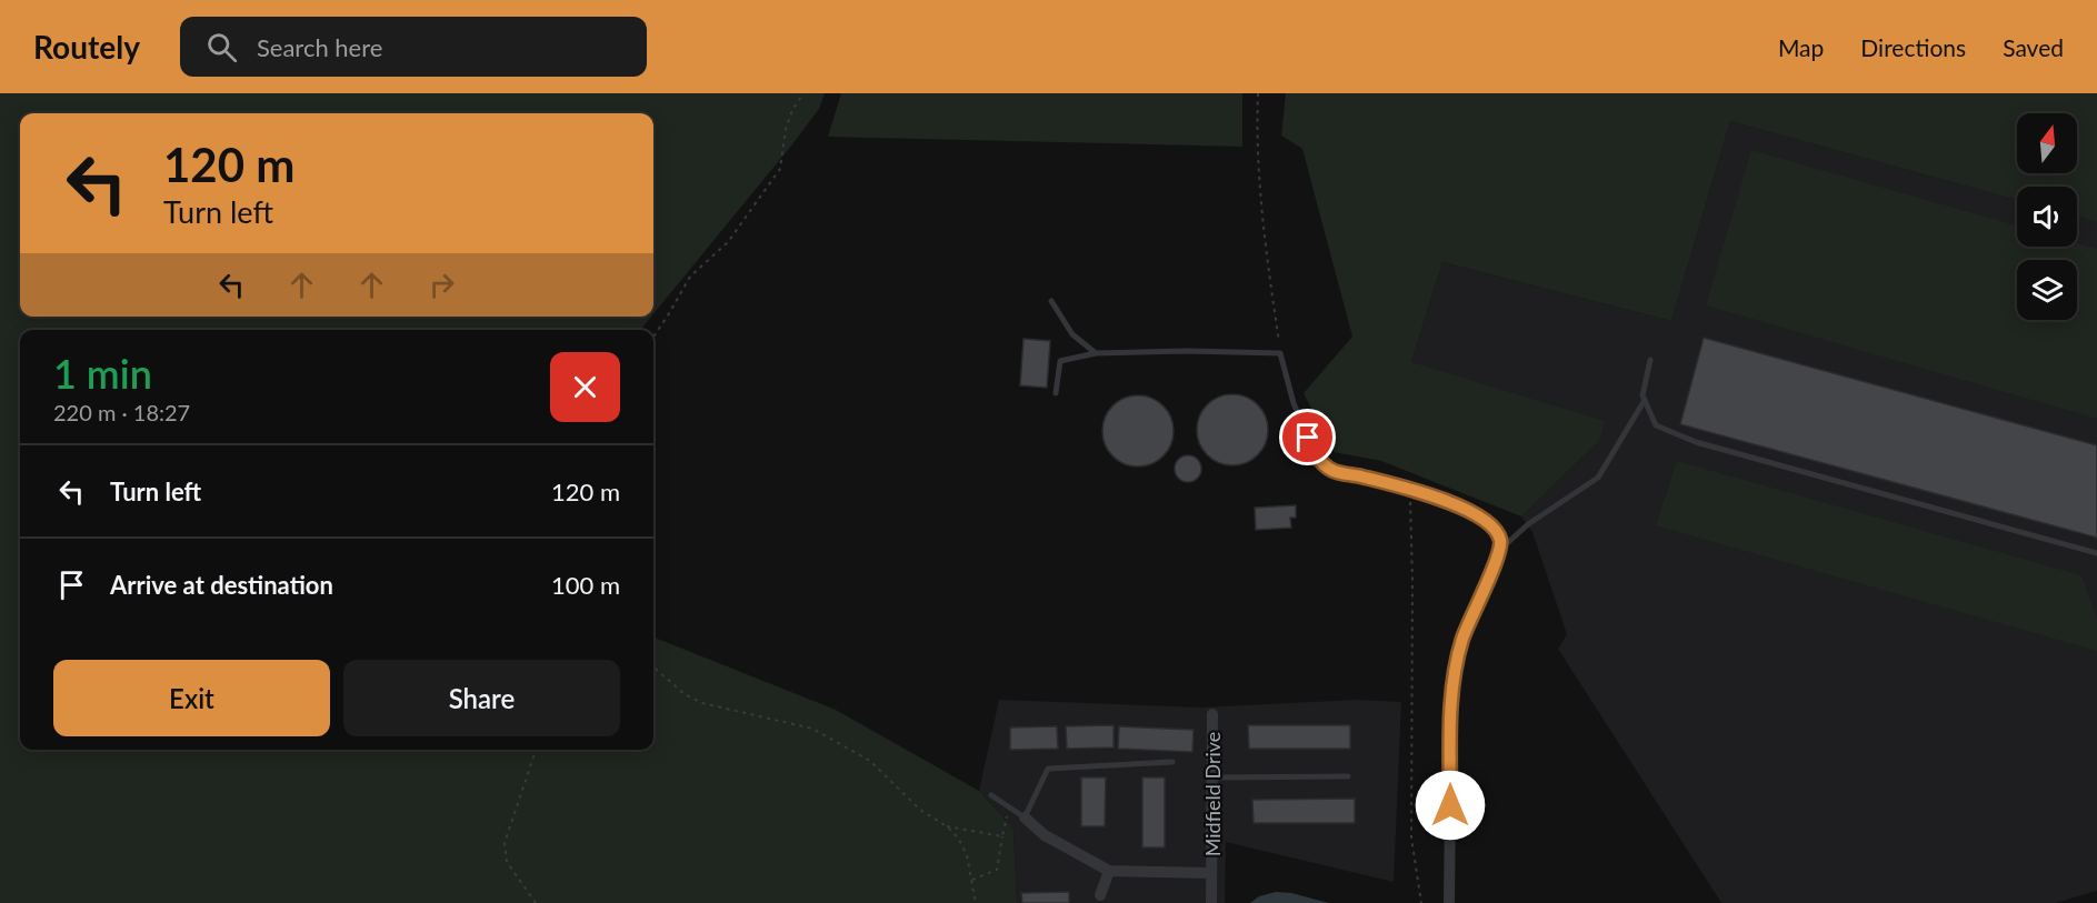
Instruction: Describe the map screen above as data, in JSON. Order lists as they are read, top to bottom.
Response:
{
  "streets": {
    "street": ["Midfield Drive"]
  },
  "north": "top",
  "page": {
    "header": "Routely",
    "search": "Search here",
    "nav": ["Map", "Directions", "Saved"],
    "turn": ["120 m", "Turn left"],
    "heading": ["1 min", "220 m · 18:27"],
    "list": [
      {
        "name": "Turn left",
        "value": "120 m"
      },
      {
        "name": "Arrive at destination",
        "value": "100 m"
      }
    ],
    "buttons": ["Exit", "Share"]
  }
}
